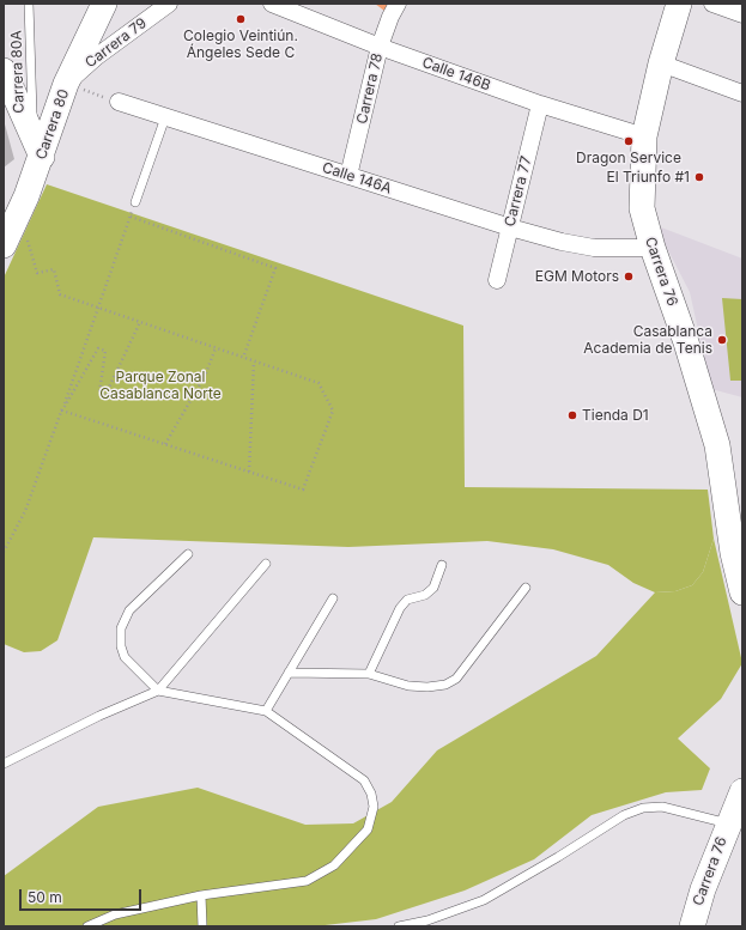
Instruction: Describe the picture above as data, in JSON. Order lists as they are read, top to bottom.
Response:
{
  "streets": {
    "street": [
      "Carrera 79",
      "Calle 146B",
      "Carrera 78",
      "Carrera 80",
      "Calle 146A",
      "Carrera 77",
      "Carrera 76"
    ],
    "lane": ["Carrera 80A"]
  },
  "crossings": [
    ["Carrera 79", "Carrera 80"],
    ["Carrera 80A", "Carrera 80"],
    ["Calle 146B", "Carrera 78"],
    ["Calle 146B", "Carrera 77"],
    ["Calle 146B", "Carrera 76"],
    ["Carrera 78", "Calle 146A"],
    ["Calle 146A", "Carrera 77"],
    ["Calle 146A", "Carrera 76"]
  ],
  "parks": ["Parque Zonal Casablanca Norte"],
  "places": [
    "Colegio Veintiún. Ángeles Sede C",
    "Dragon Service",
    "El Triunfo #1",
    "EGM Motors",
    "Casablanca Academia de Tenis",
    "Tienda D1"
  ],
  "scale_bar": "50 m"
}
